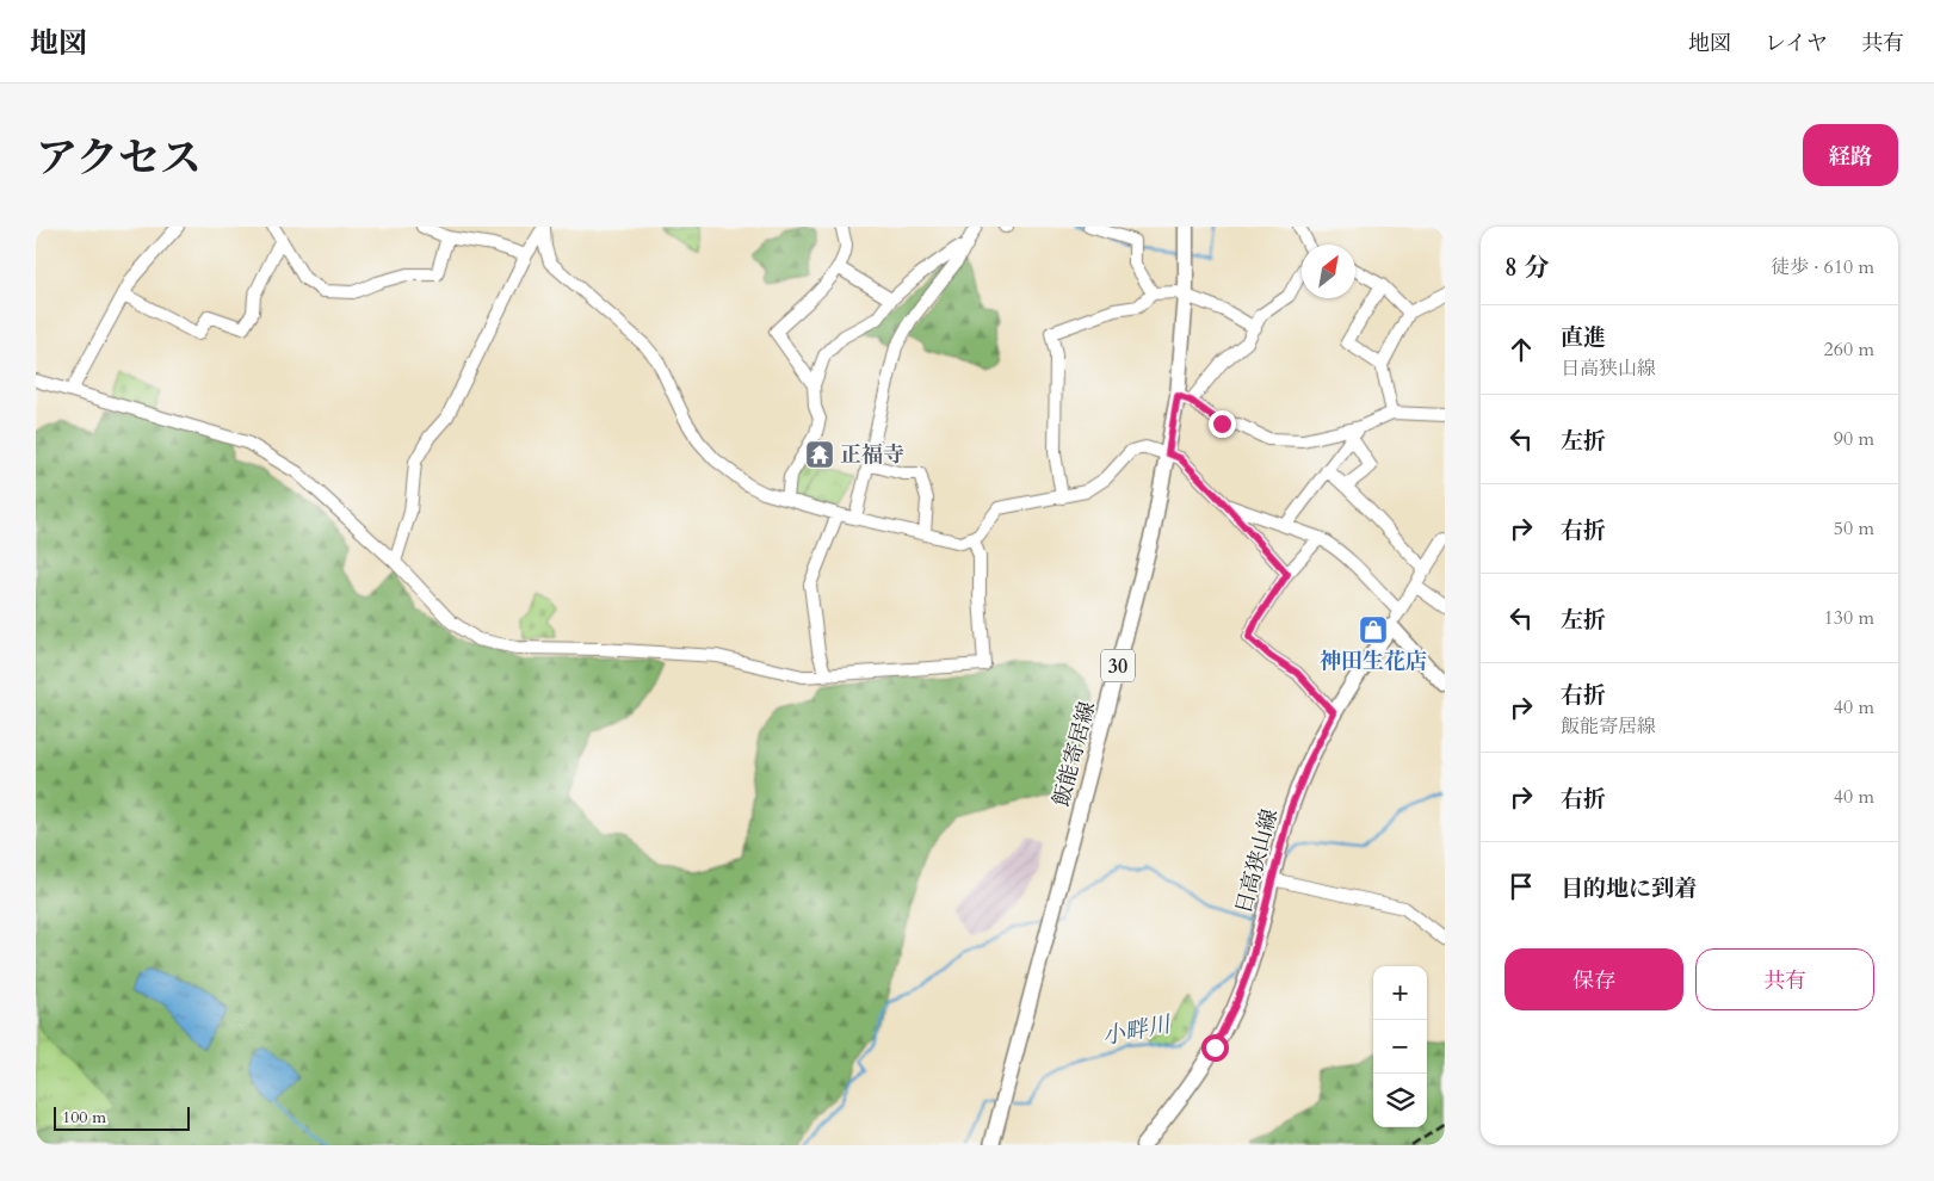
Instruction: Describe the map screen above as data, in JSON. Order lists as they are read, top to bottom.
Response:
{
  "streets": {
    "main road": ["30", "飯能寄居線", "日高狭山線"]
  },
  "water": ["小畔川"],
  "places": {
    "temple": ["正福寺"],
    "shop": ["神田生花店"]
  },
  "scale_bar": "100 m",
  "north": "top right",
  "page": {
    "header": "地図",
    "nav": ["地図", "レイヤ", "共有"],
    "title": "アクセス",
    "buttons": [
      "経路",
      ["保存", "共有"]
    ],
    "heading": ["8 分", "徒歩 · 610 m"],
    "list": [
      ["直進", "日高狭山線", "260 m"],
      ["左折", "90 m"],
      ["右折", "50 m"],
      ["左折", "130 m"],
      ["右折", "飯能寄居線", "40 m"],
      ["右折", "40 m"],
      "目的地に到着"
    ],
    "map_buttons": ["+", "−"],
    "scale": "100 m"
  }
}
